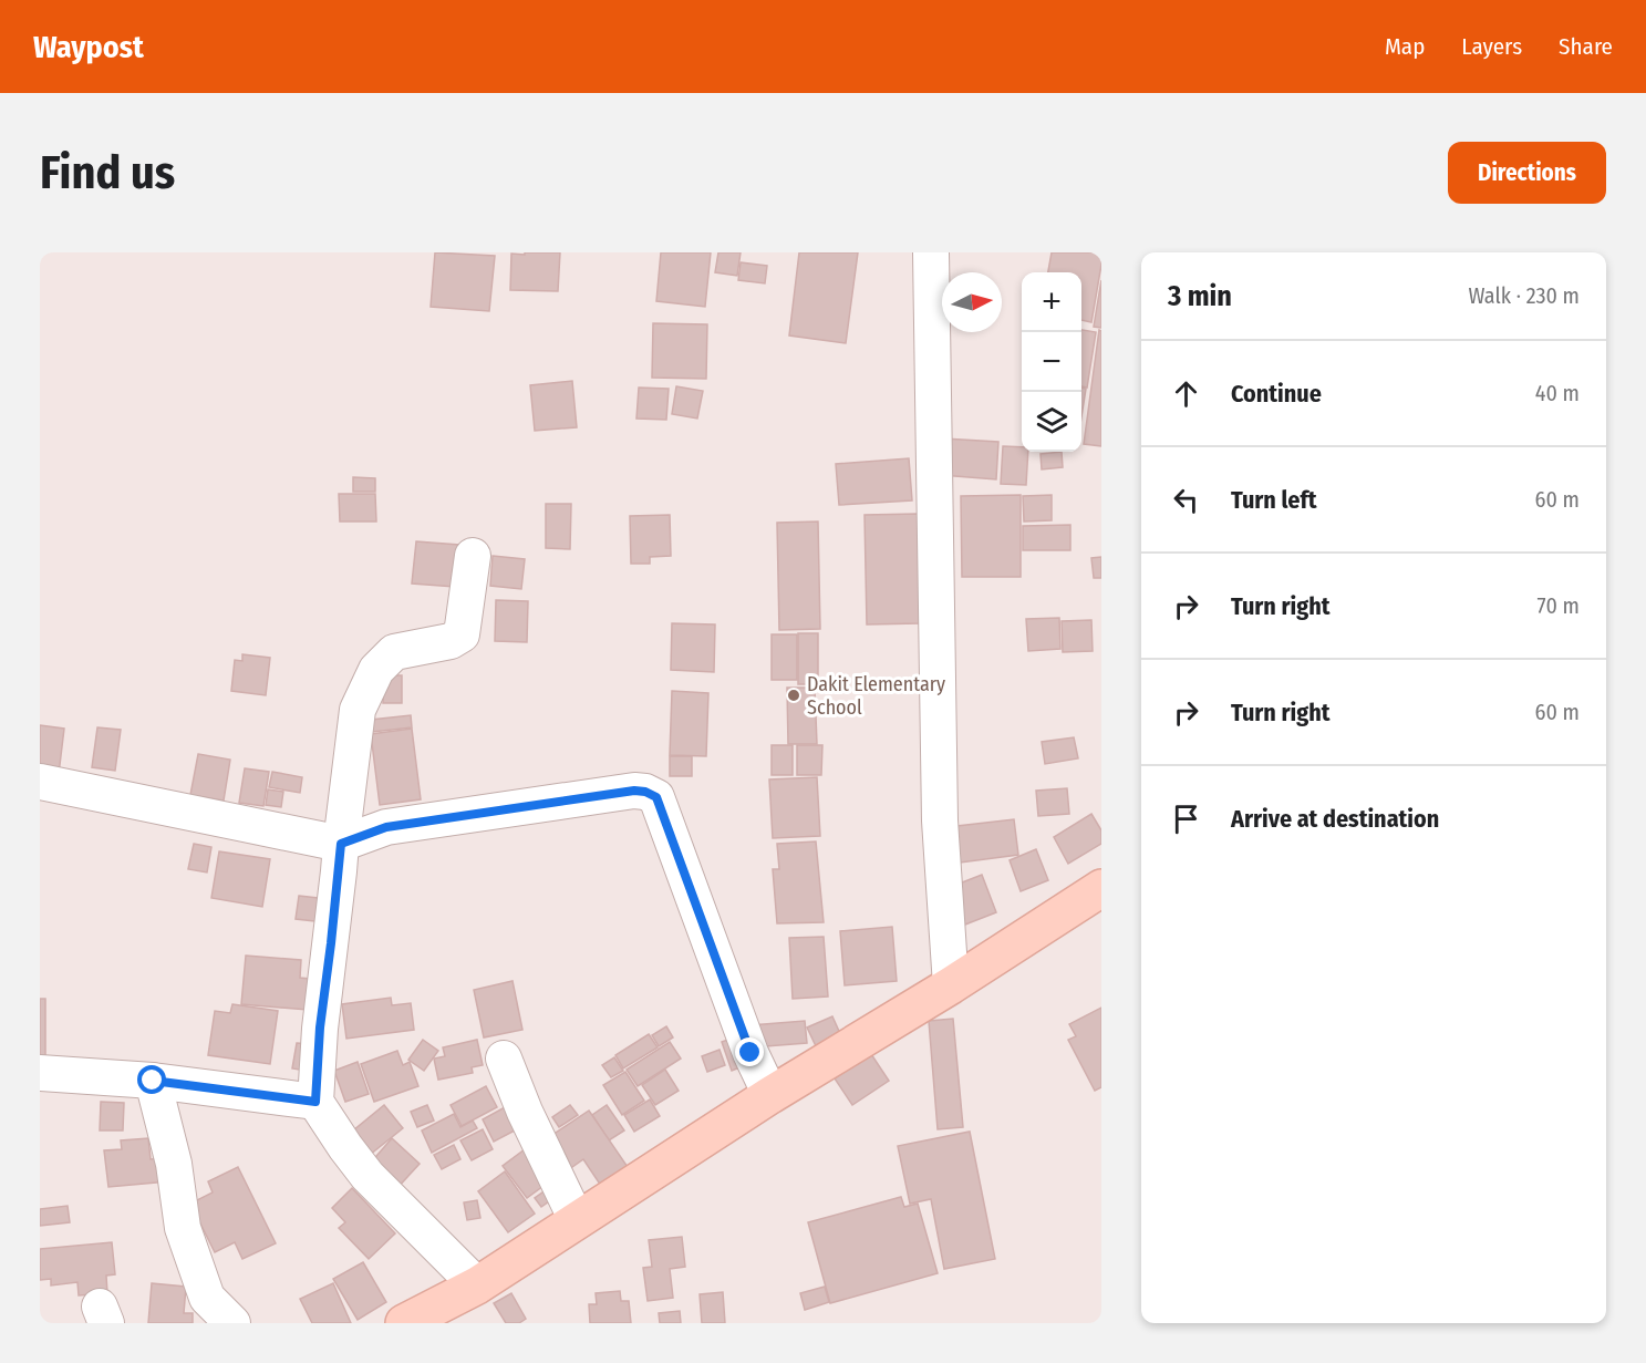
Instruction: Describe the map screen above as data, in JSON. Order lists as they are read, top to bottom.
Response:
{
  "places": ["Dakit Elementary School"],
  "north": "right",
  "page": {
    "header": "Waypost",
    "nav": ["Map", "Layers", "Share"],
    "buttons": "Directions",
    "title": "Find us",
    "heading": ["3 min", "Walk · 230 m"],
    "map_buttons": ["+", "−"],
    "list": [
      ["Continue", "40 m"],
      ["Turn left", "60 m"],
      ["Turn right", "70 m"],
      ["Turn right", "60 m"],
      "Arrive at destination"
    ]
  }
}
